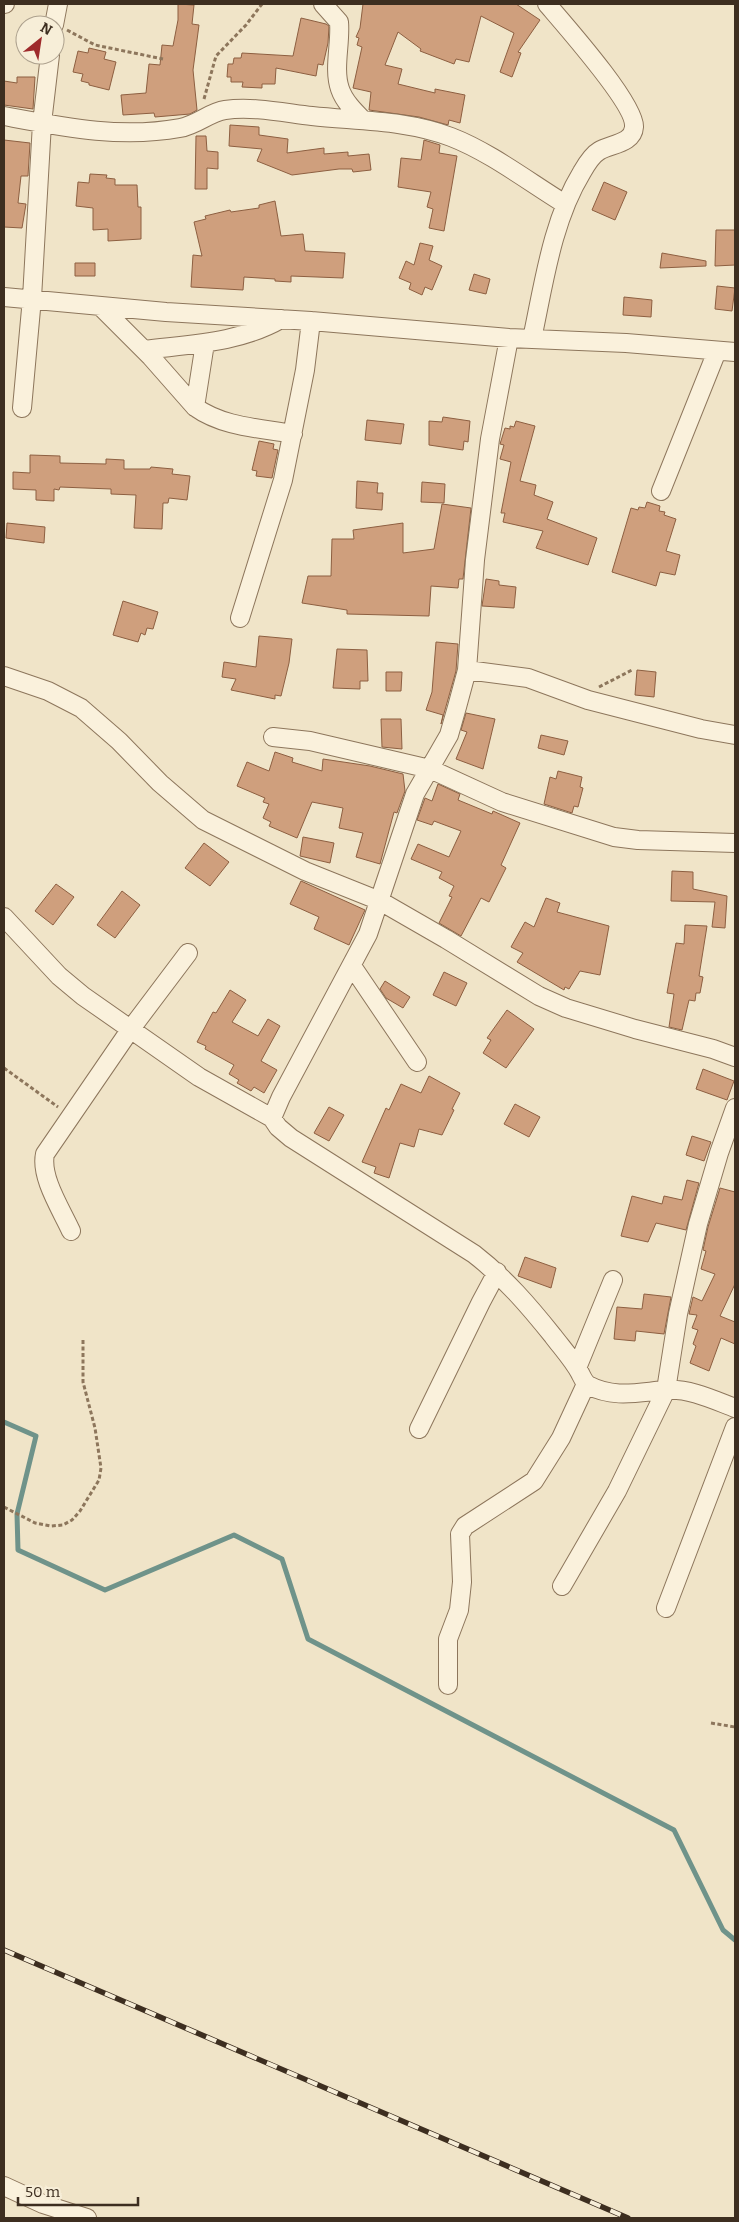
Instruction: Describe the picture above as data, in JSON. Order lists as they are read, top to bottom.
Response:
{
  "scale_bar": "50 m",
  "north": "top right"
}
